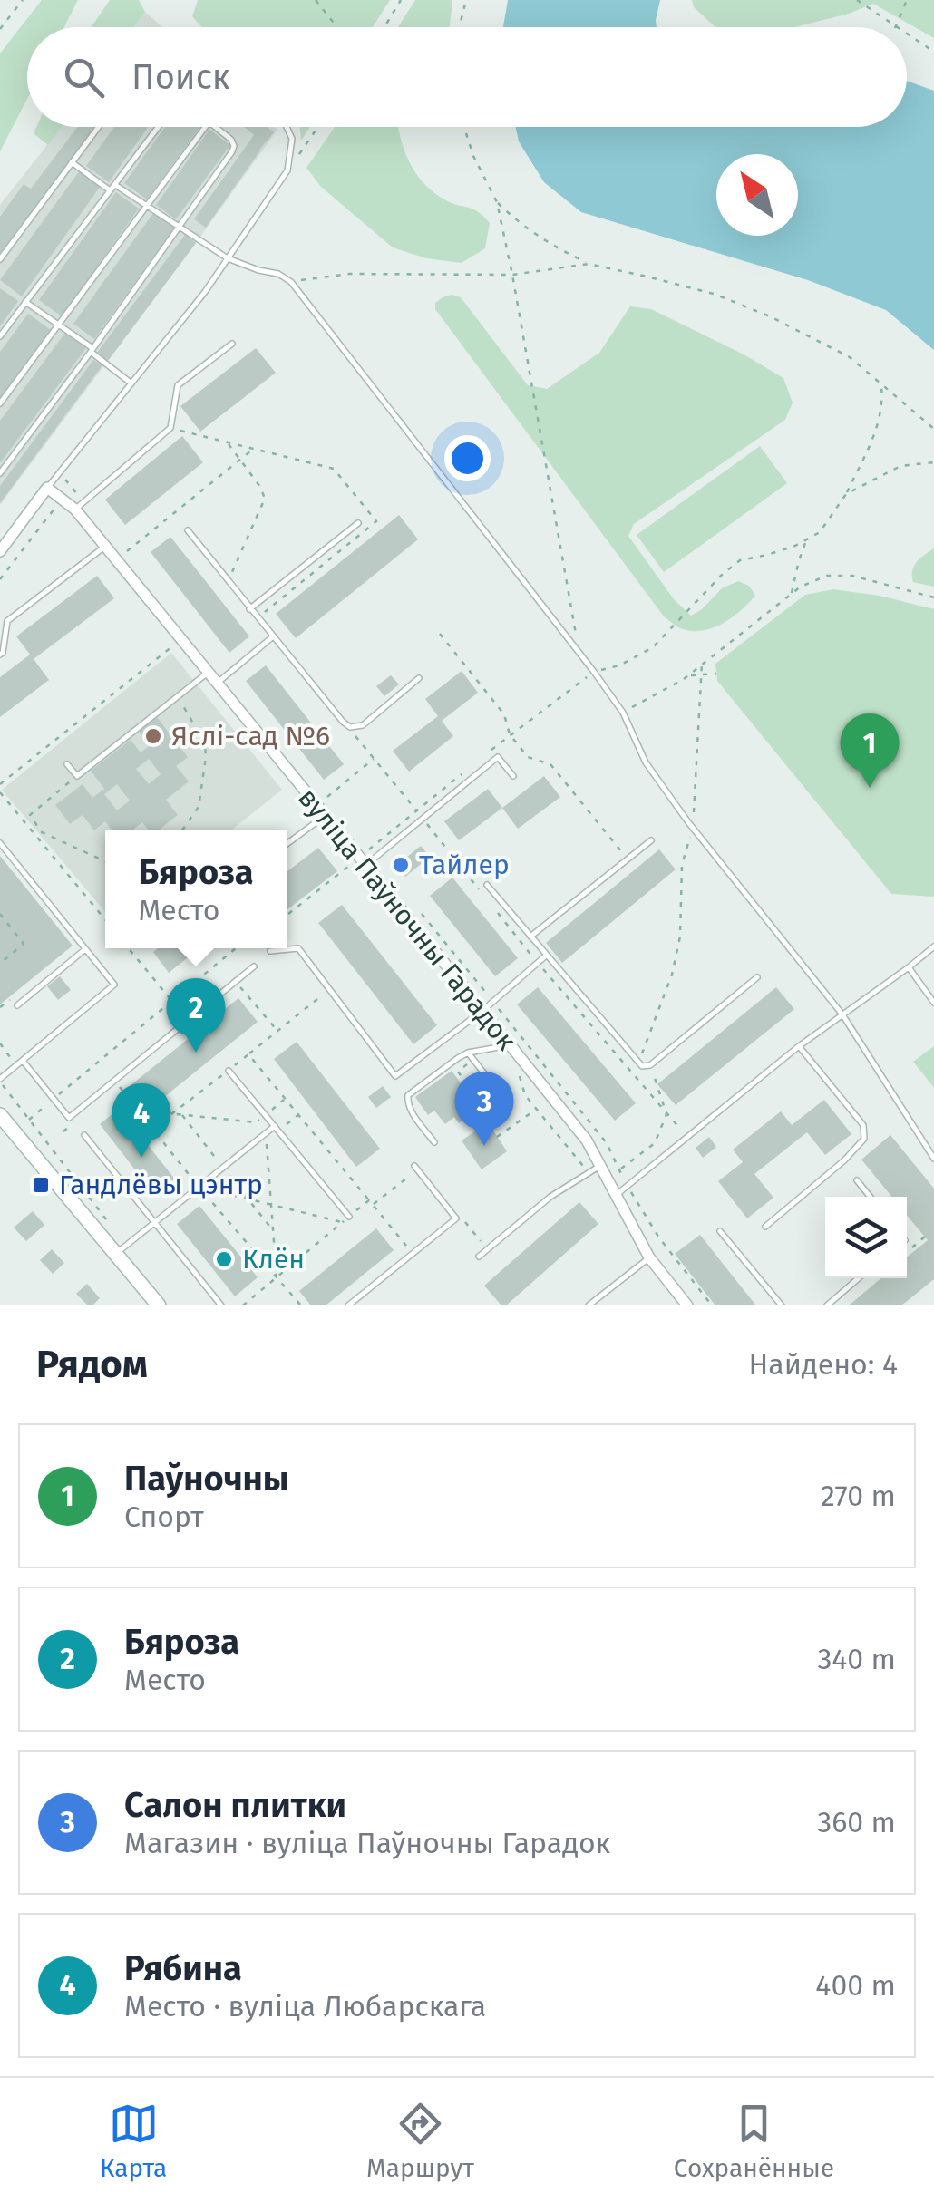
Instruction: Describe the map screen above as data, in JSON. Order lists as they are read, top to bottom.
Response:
{
  "streets": {
    "street": ["вуліца Паўночны Гарадок"]
  },
  "places": {
    "other": ["Яслі-сад №6", "Тайлер", "Клён"],
    "transit": ["Гандлёвы цэнтр"]
  },
  "north": "top left",
  "page": {
    "search": "Поиск",
    "pins": [
      "1",
      "2",
      "3",
      "4"
    ],
    "popup": ["Бяроза", "Место"],
    "heading": ["Рядом", "Найдено: 4"],
    "list": [
      {
        "mark": "1",
        "name": "Паўночны",
        "note": "Спорт",
        "value": "270 m"
      },
      {
        "mark": "2",
        "name": "Бяроза",
        "note": "Место",
        "value": "340 m"
      },
      {
        "mark": "3",
        "name": "Салон плитки",
        "note": "Магазин · вуліца Паўночны Гарадок",
        "value": "360 m"
      },
      {
        "mark": "4",
        "name": "Рябина",
        "note": "Место · вуліца Любарскага",
        "value": "400 m"
      }
    ],
    "nav": ["Карта", "Маршрут", "Сохранённые"]
  }
}
